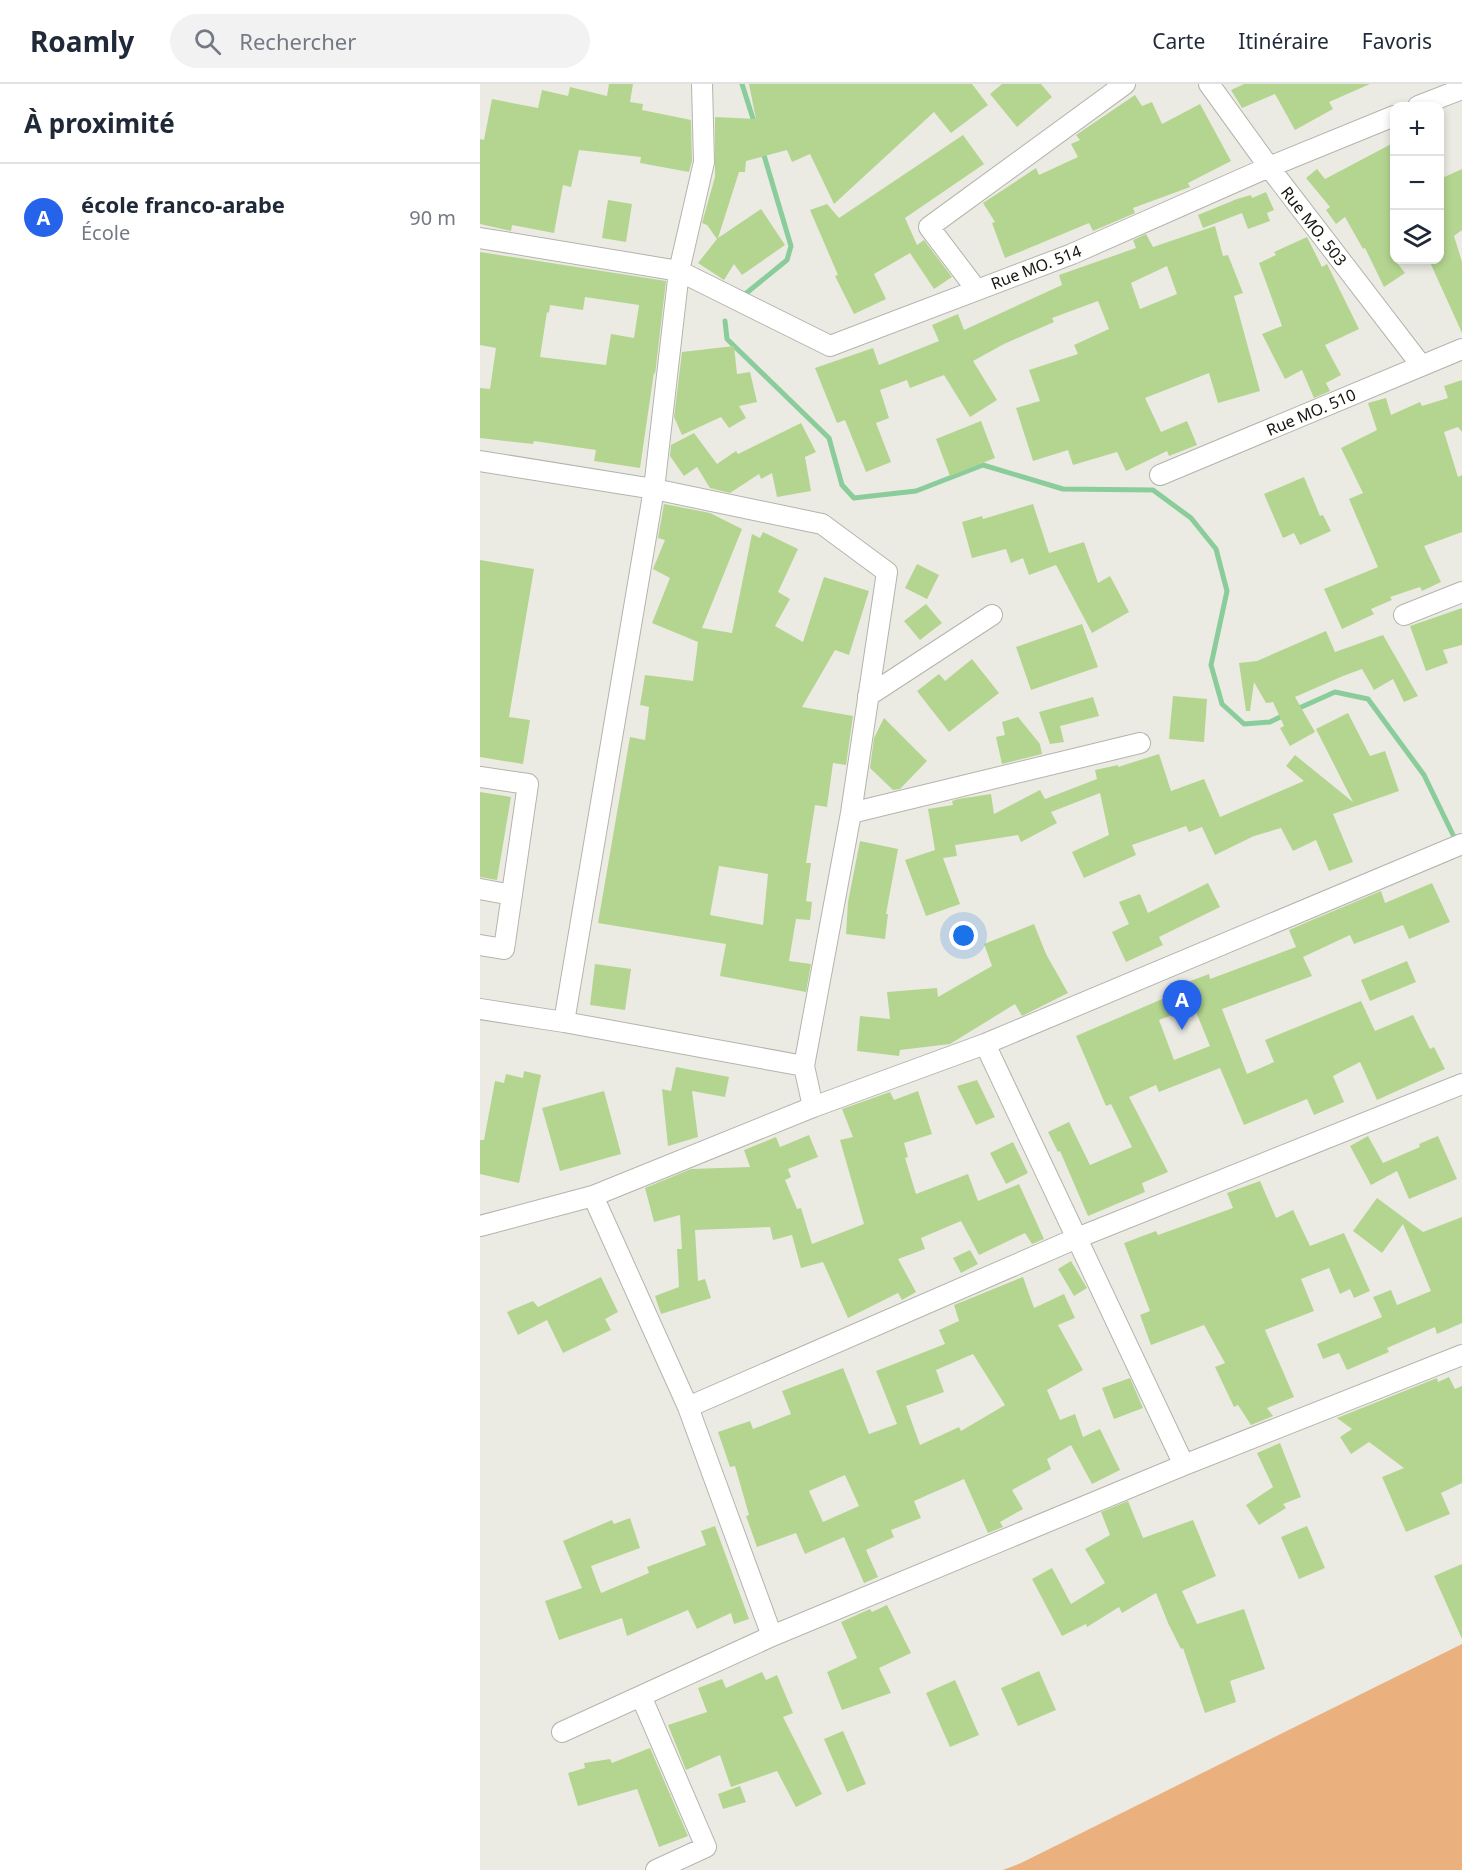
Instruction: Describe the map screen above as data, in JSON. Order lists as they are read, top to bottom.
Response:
{
  "streets": {
    "street": ["Rue MO. 503", "Rue MO. 514", "Rue MO. 510"]
  },
  "crossings": [
    ["Rue MO. 503", "Rue MO. 514"],
    ["Rue MO. 503", "Rue MO. 510"]
  ],
  "page": {
    "header": "Roamly",
    "search": "Rechercher",
    "nav": ["Carte", "Itinéraire", "Favoris"],
    "heading": "À proximité",
    "map_buttons": ["+", "−"],
    "list": [
      {
        "mark": "A",
        "name": "école franco-arabe",
        "note": "École",
        "value": "90 m"
      }
    ],
    "pins": "A"
  }
}
